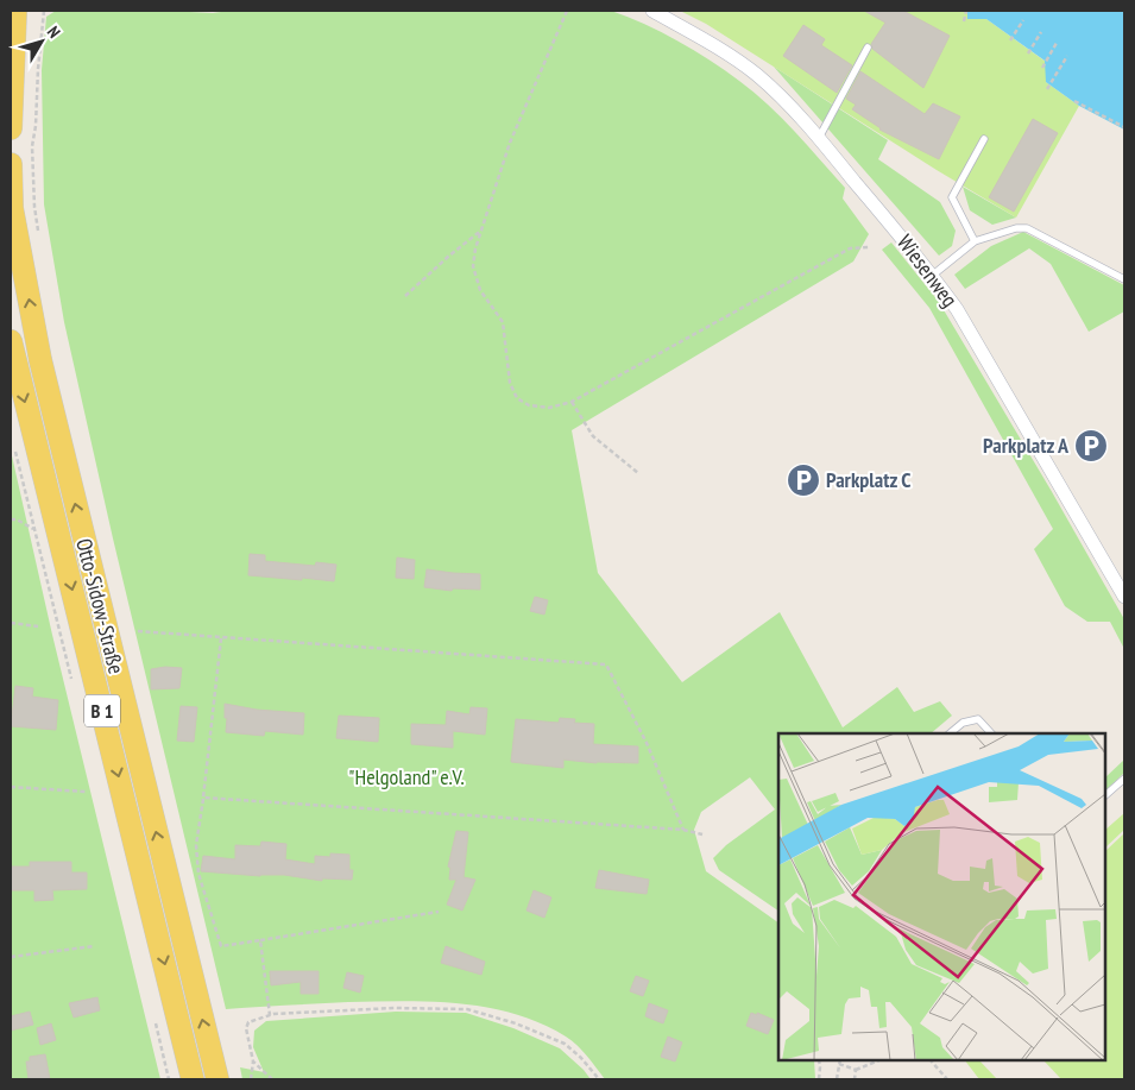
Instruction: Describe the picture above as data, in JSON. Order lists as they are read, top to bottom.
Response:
{
  "streets": {
    "main road": ["Otto-Sidow-Straße", "B 1"],
    "street": ["Wiesenweg"]
  },
  "parks": ["\"Helgoland\" e.V."],
  "places": {
    "parking": ["Parkplatz A", "Parkplatz C"]
  },
  "north": "top right"
}
